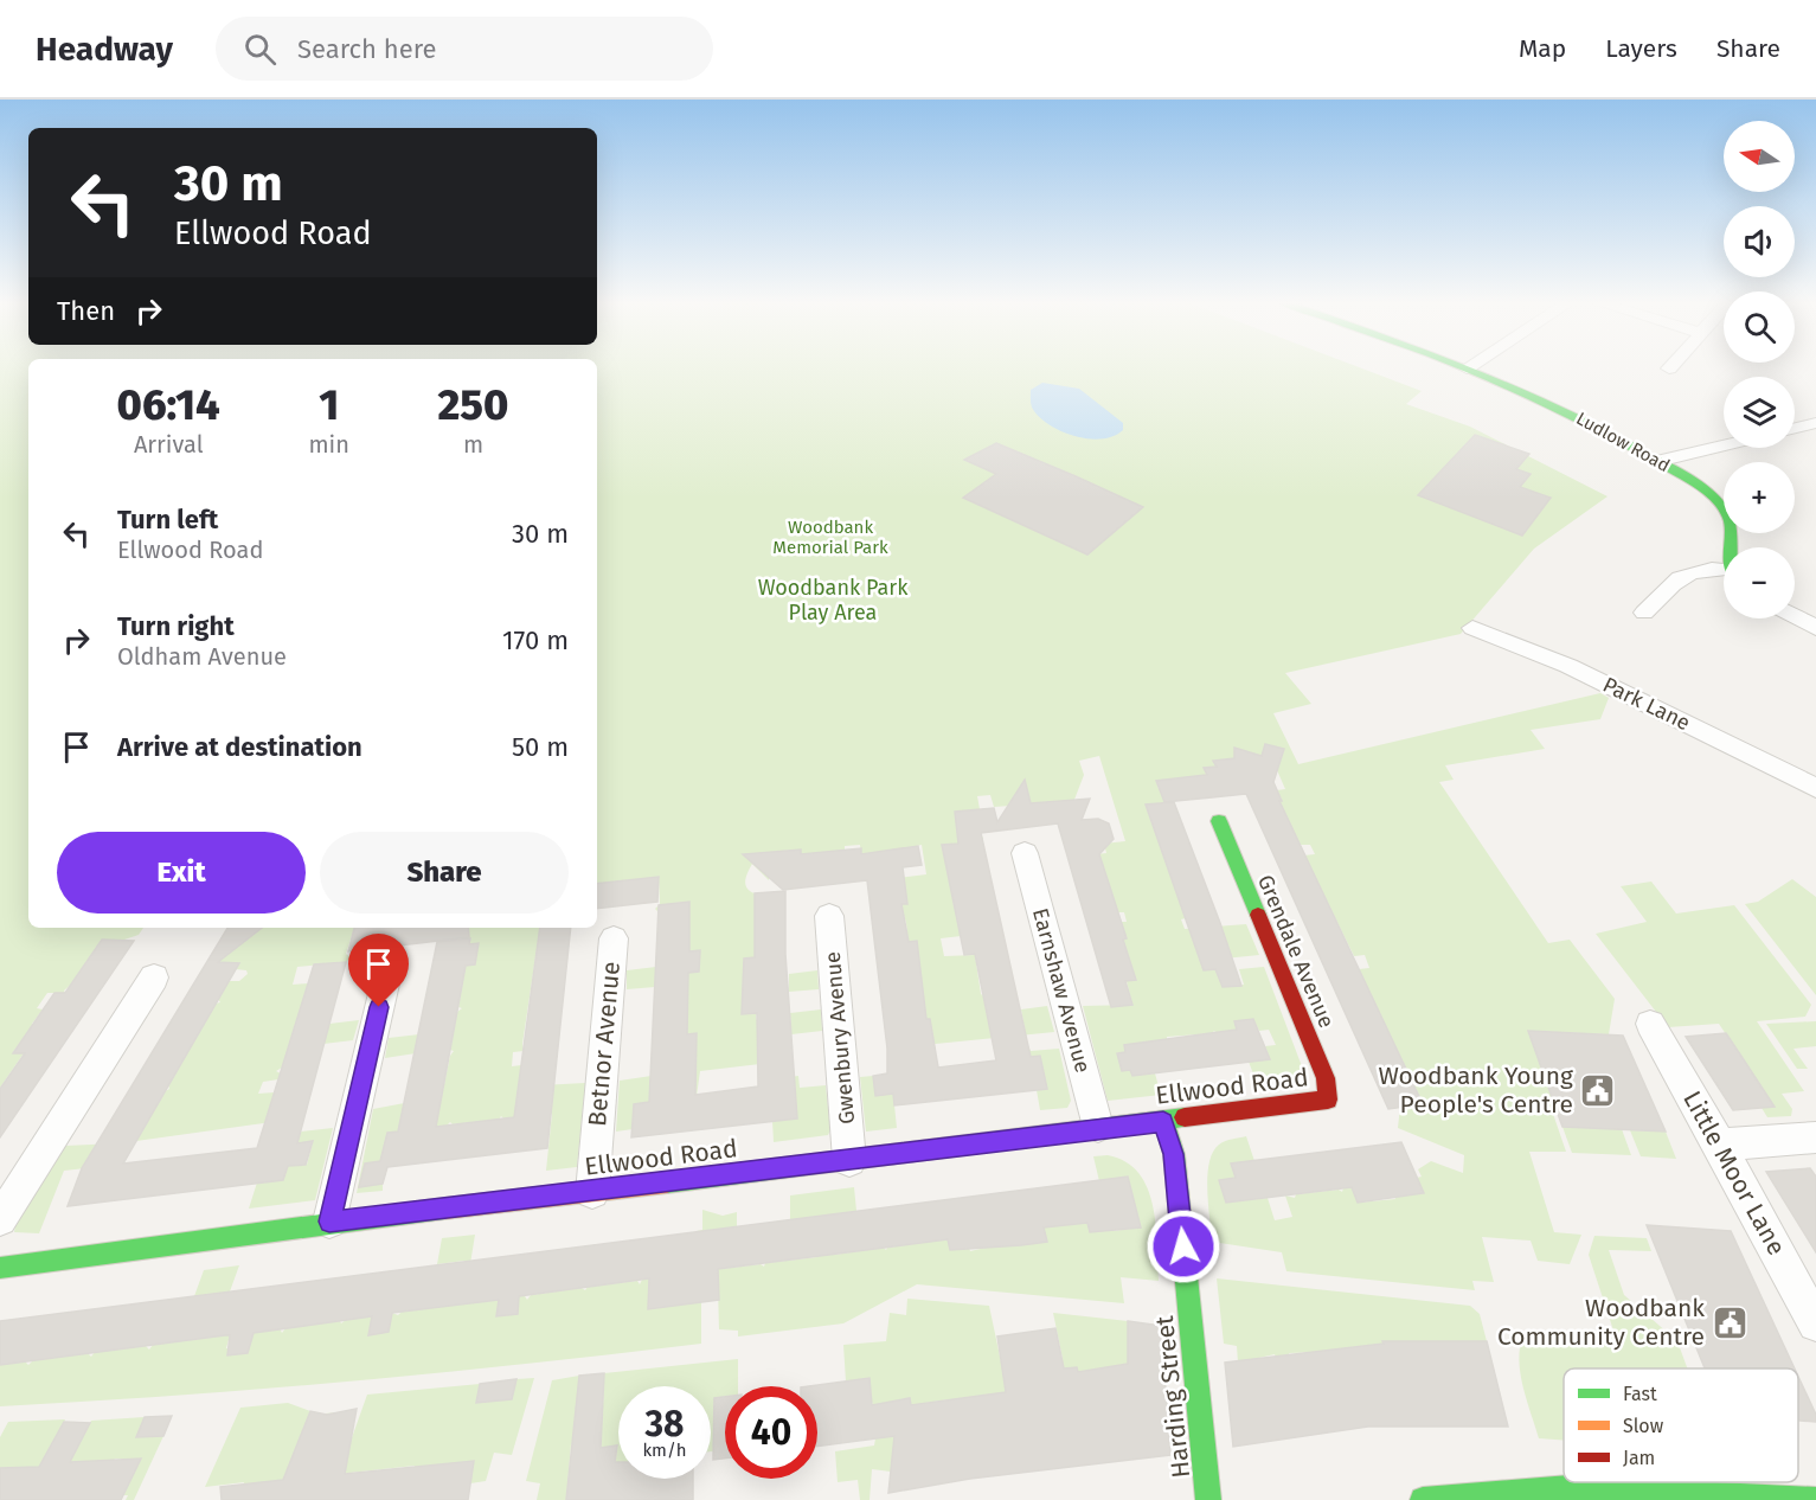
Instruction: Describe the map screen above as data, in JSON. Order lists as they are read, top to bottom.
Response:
{
  "streets": {
    "street": [
      "Ludlow Road",
      "Park Lane",
      "Grendale Avenue",
      "Earnshaw Avenue",
      "Gwenbury Avenue",
      "Betnor Avenue",
      "Ellwood Road",
      "Little Moor Lane",
      "Harding Street"
    ]
  },
  "crossings": [
    ["Grendale Avenue", "Ellwood Road"],
    ["Earnshaw Avenue", "Ellwood Road"],
    ["Gwenbury Avenue", "Ellwood Road"],
    ["Betnor Avenue", "Ellwood Road"],
    ["Ellwood Road", "Harding Street"]
  ],
  "parks": ["Woodbank Memorial Park", "Woodbank Park Play Area"],
  "places": {
    "public building": ["Woodbank Young People's Centre", "Woodbank Community Centre"]
  },
  "legend": ["Fast", "Slow", "Jam"],
  "north": "left",
  "page": {
    "header": "Headway",
    "search": "Search here",
    "nav": ["Map", "Layers", "Share"],
    "map_buttons": ["+", "−"],
    "turn": ["30 m", "Ellwood Road"],
    "then": "Then",
    "eta": [
      "06:14",
      "Arrival",
      "1",
      "min",
      "250",
      "m"
    ],
    "list": [
      {
        "name": "Turn left",
        "note": "Ellwood Road",
        "value": "30 m"
      },
      {
        "name": "Turn right",
        "note": "Oldham Avenue",
        "value": "170 m"
      },
      {
        "name": "Arrive at destination",
        "value": "50 m"
      }
    ],
    "buttons": ["Exit", "Share"],
    "speed": "38 km/h",
    "limit": "40"
  }
}
